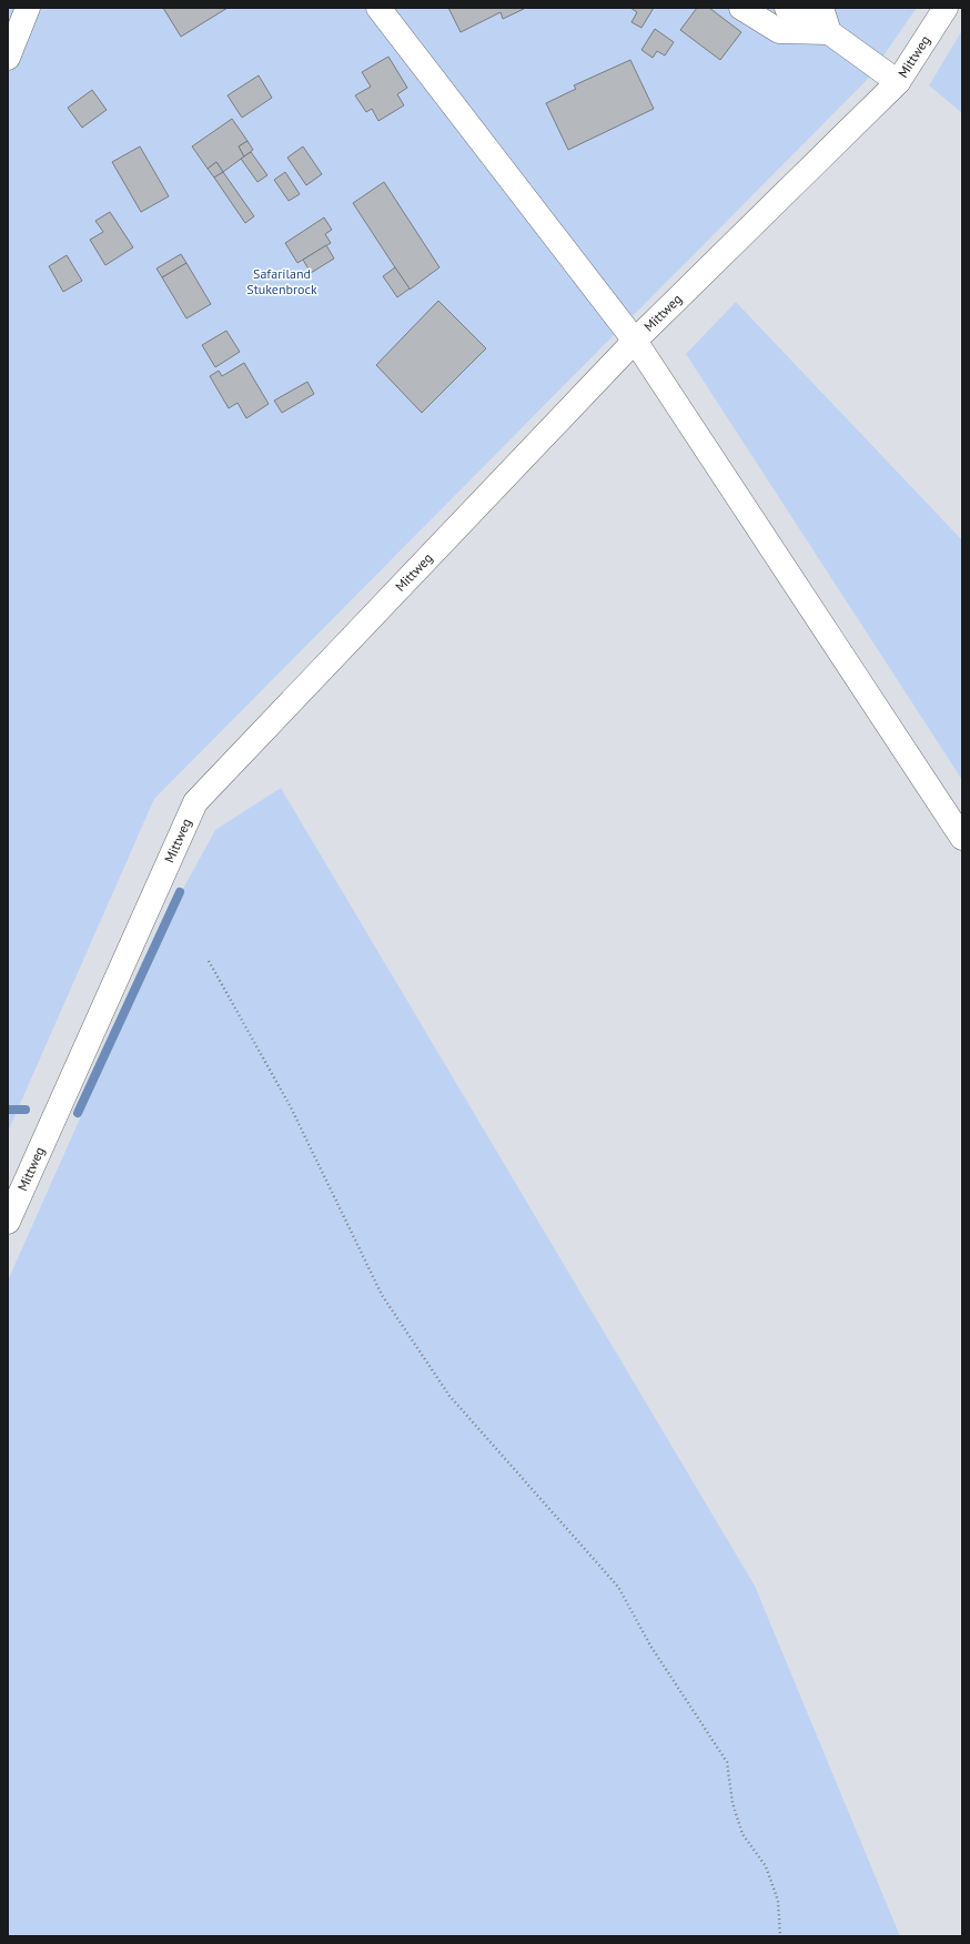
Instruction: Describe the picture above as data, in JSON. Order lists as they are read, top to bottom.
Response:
{
  "streets": {
    "street": ["Mittweg"]
  },
  "parks": ["Safariland Stukenbrock"]
}
